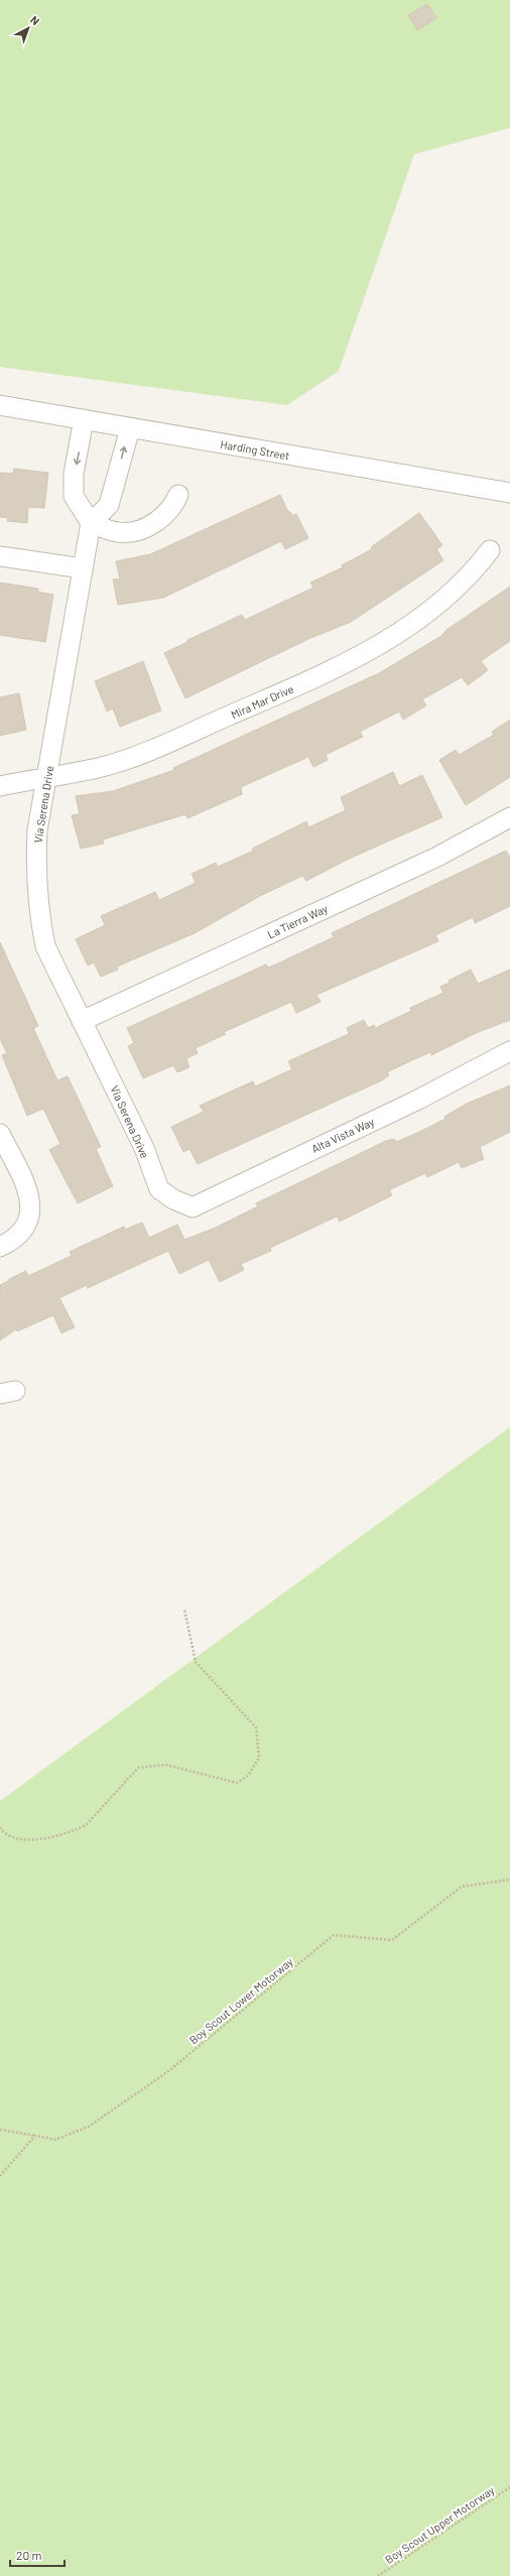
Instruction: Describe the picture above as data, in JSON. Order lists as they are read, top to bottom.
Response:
{
  "streets": {
    "street": [
      "Harding Street",
      "Mira Mar Drive",
      "Via Serena Drive",
      "La Tierra Way",
      "Alta Vista Way"
    ],
    "path": ["Boy Scout Lower Motorway", "Boy Scout Upper Motorway"]
  },
  "crossings": [
    ["Mira Mar Drive", "Via Serena Drive"],
    ["Via Serena Drive", "La Tierra Way"],
    ["Via Serena Drive", "Alta Vista Way"]
  ],
  "scale_bar": "20 m",
  "north": "top right"
}
